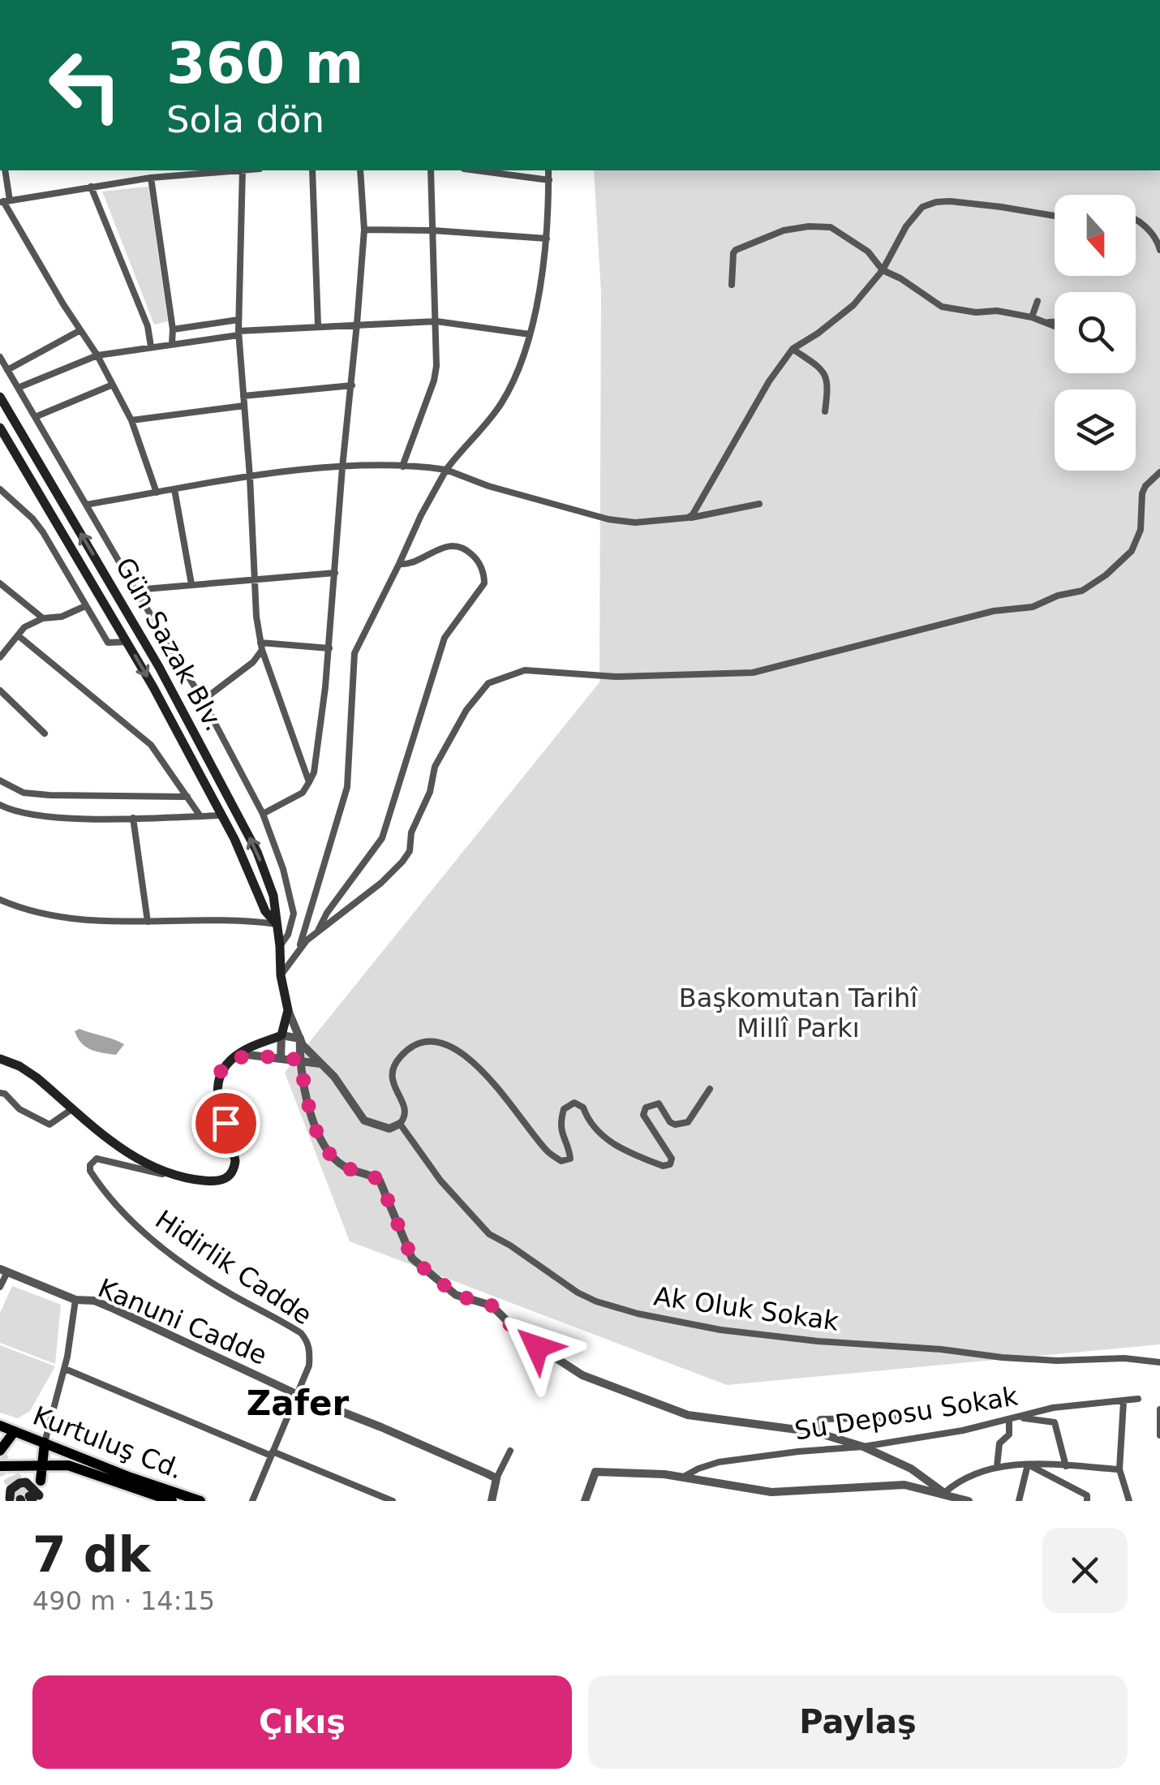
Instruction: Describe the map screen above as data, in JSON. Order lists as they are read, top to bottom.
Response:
{
  "streets": {
    "main road": ["Gün Sazak Blv.", "Kurtuluş Cd."],
    "street": [
      "Hidirlik Cadde",
      "Ak Oluk Sokak",
      "Kanuni Cadde",
      "Su Deposu Sokak"
    ]
  },
  "crossings": [
    ["Hidirlik Cadde", "Kanuni Cadde"]
  ],
  "districts": ["Zafer"],
  "parks": ["Başkomutan Tarihî Millî Parkı"],
  "north": "bottom",
  "page": {
    "turn": ["360 m", "Sola dön"],
    "heading": ["7 dk", "490 m · 14:15"],
    "buttons": ["Çıkış", "Paylaş"]
  }
}
